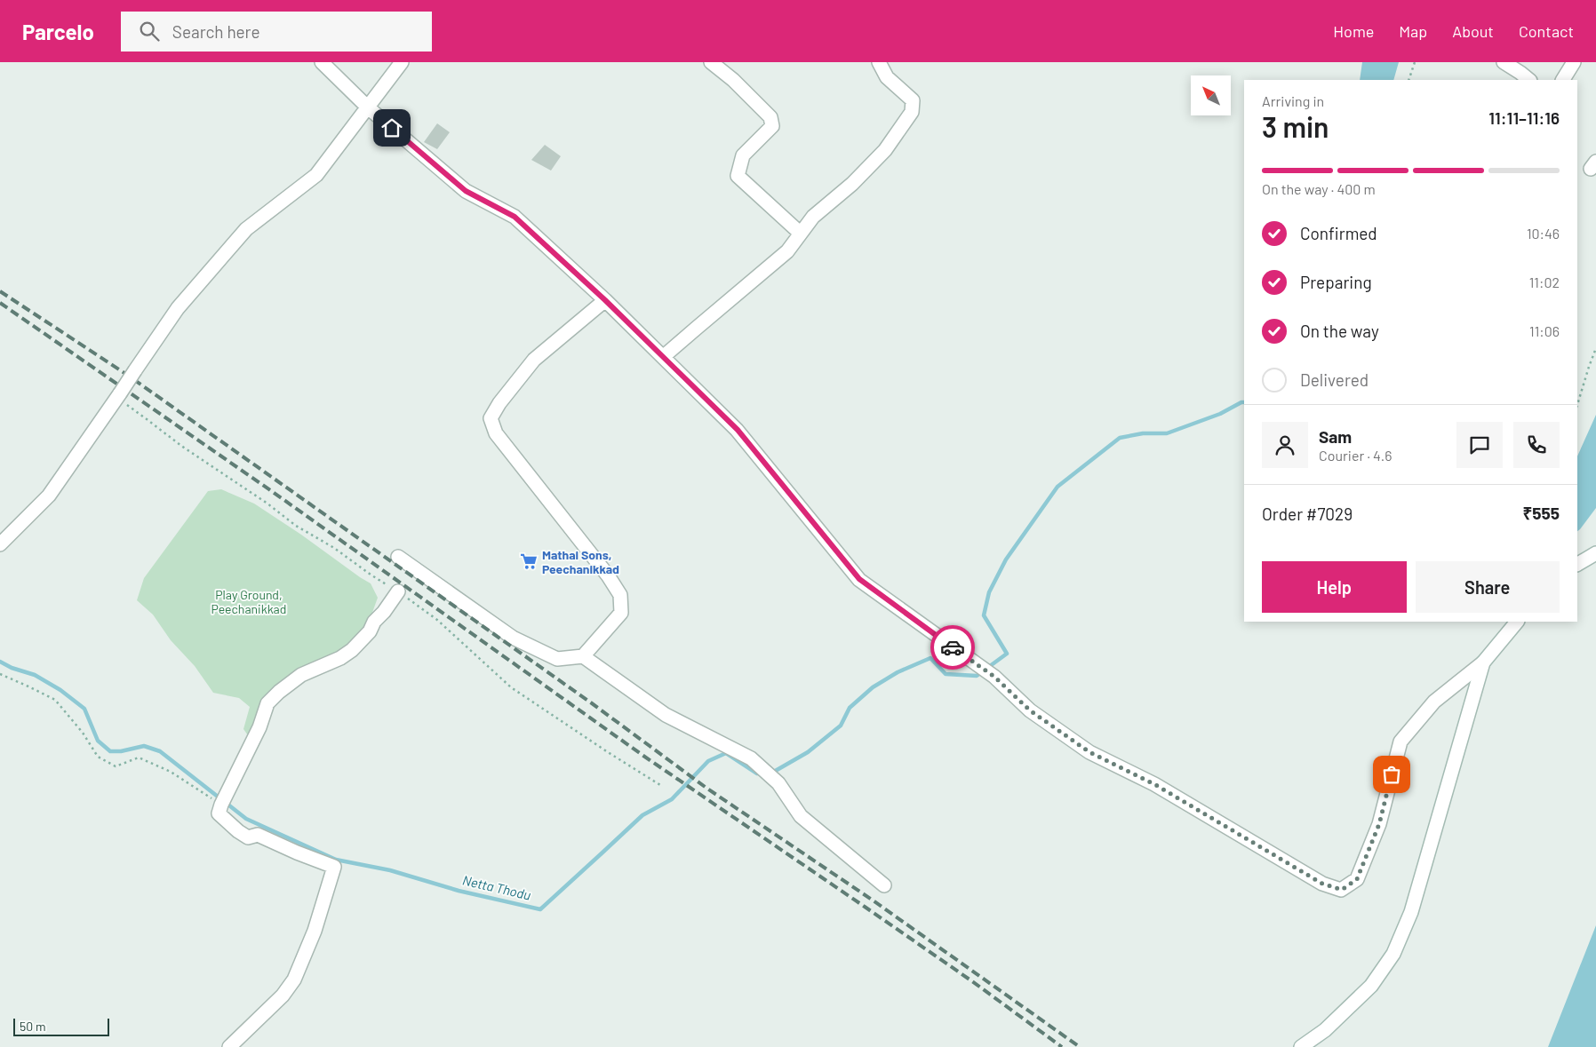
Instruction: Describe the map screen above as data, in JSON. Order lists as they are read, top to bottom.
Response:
{
  "water": ["Netta Thodu"],
  "parks": ["Play Ground, Peechanikkad"],
  "places": {
    "supermarket": ["Mathai Sons, Peechanikkad"]
  },
  "scale_bar": "50 m",
  "north": "top left",
  "page": {
    "header": "Parcelo",
    "search": "Search here",
    "nav": [
      "Home",
      "Map",
      "About",
      "Contact"
    ],
    "heading": ["3 min", "Arriving in", "11:11–11:16"],
    "panel": [
      "Sam",
      "Courier · 4.6",
      "Order #7029",
      "₹555"
    ],
    "bar": "On the way · 400 m",
    "list": [
      ["Confirmed", "10:46"],
      ["Preparing", "11:02"],
      ["On the way", "11:06"],
      "Delivered"
    ],
    "buttons": ["Help", "Share"],
    "scale": "50 m"
  }
}
